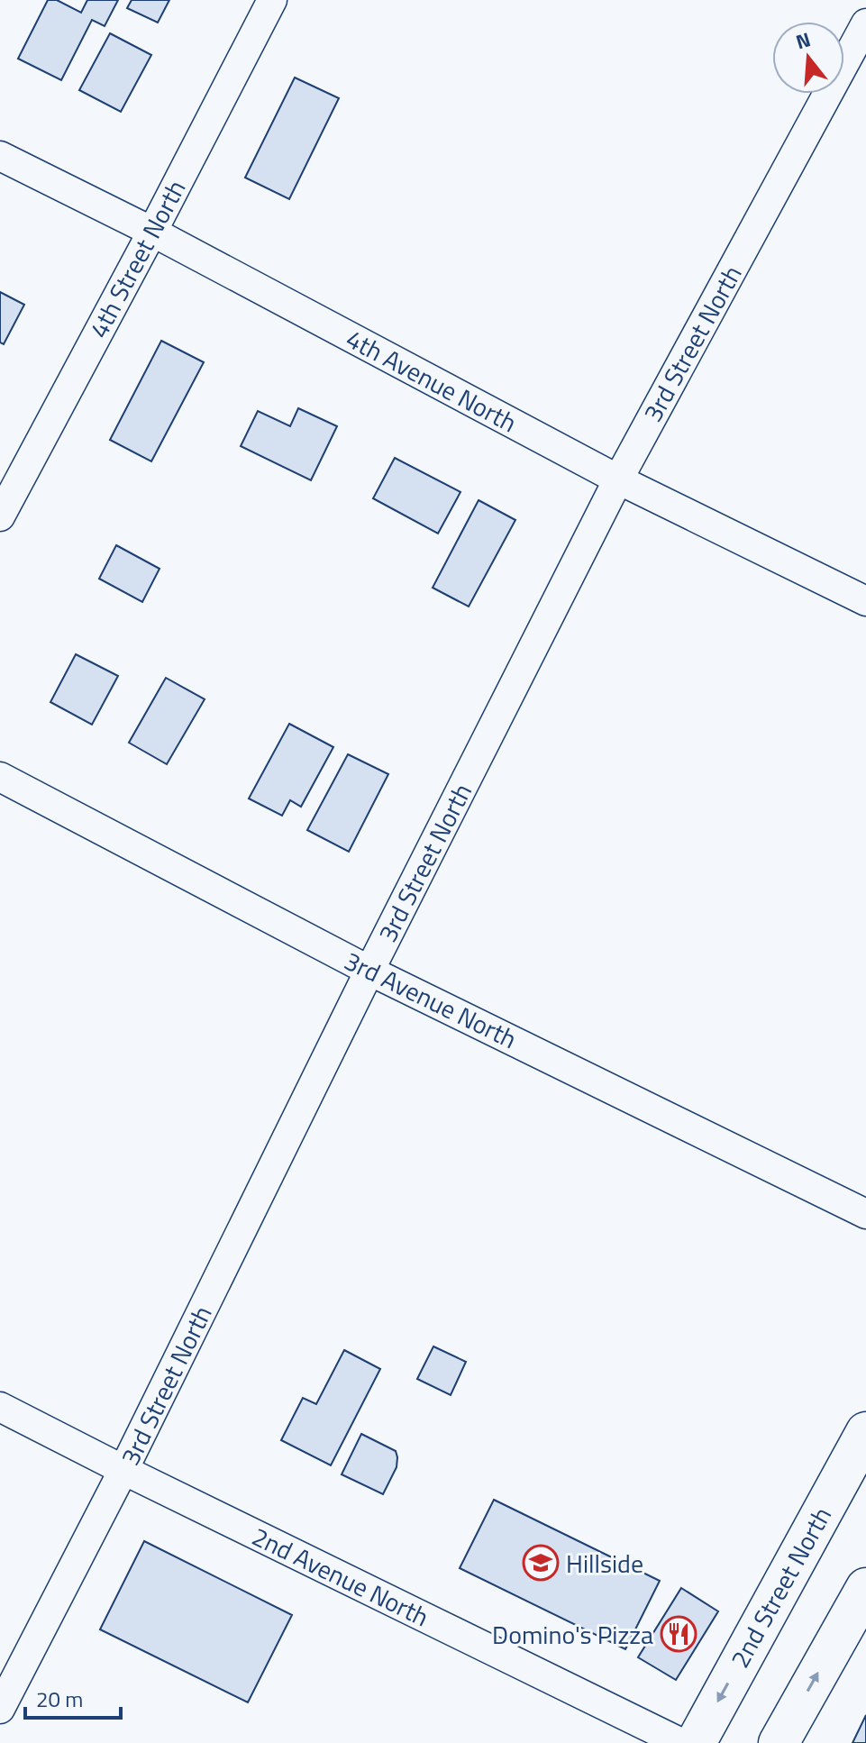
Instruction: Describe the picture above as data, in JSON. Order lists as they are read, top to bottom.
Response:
{
  "streets": {
    "main road": ["2nd Street North"],
    "street": [
      "4th Street North",
      "3rd Street North",
      "4th Avenue North",
      "3rd Avenue North",
      "2nd Avenue North"
    ]
  },
  "crossings": [
    ["4th Street North", "4th Avenue North"],
    ["3rd Street North", "4th Avenue North"],
    ["3rd Street North", "3rd Avenue North"],
    ["3rd Street North", "2nd Avenue North"]
  ],
  "places": {
    "school or university": ["Hillside"],
    "restaurant": ["Domino's Pizza"]
  },
  "scale_bar": "20 m",
  "north": "top"
}
